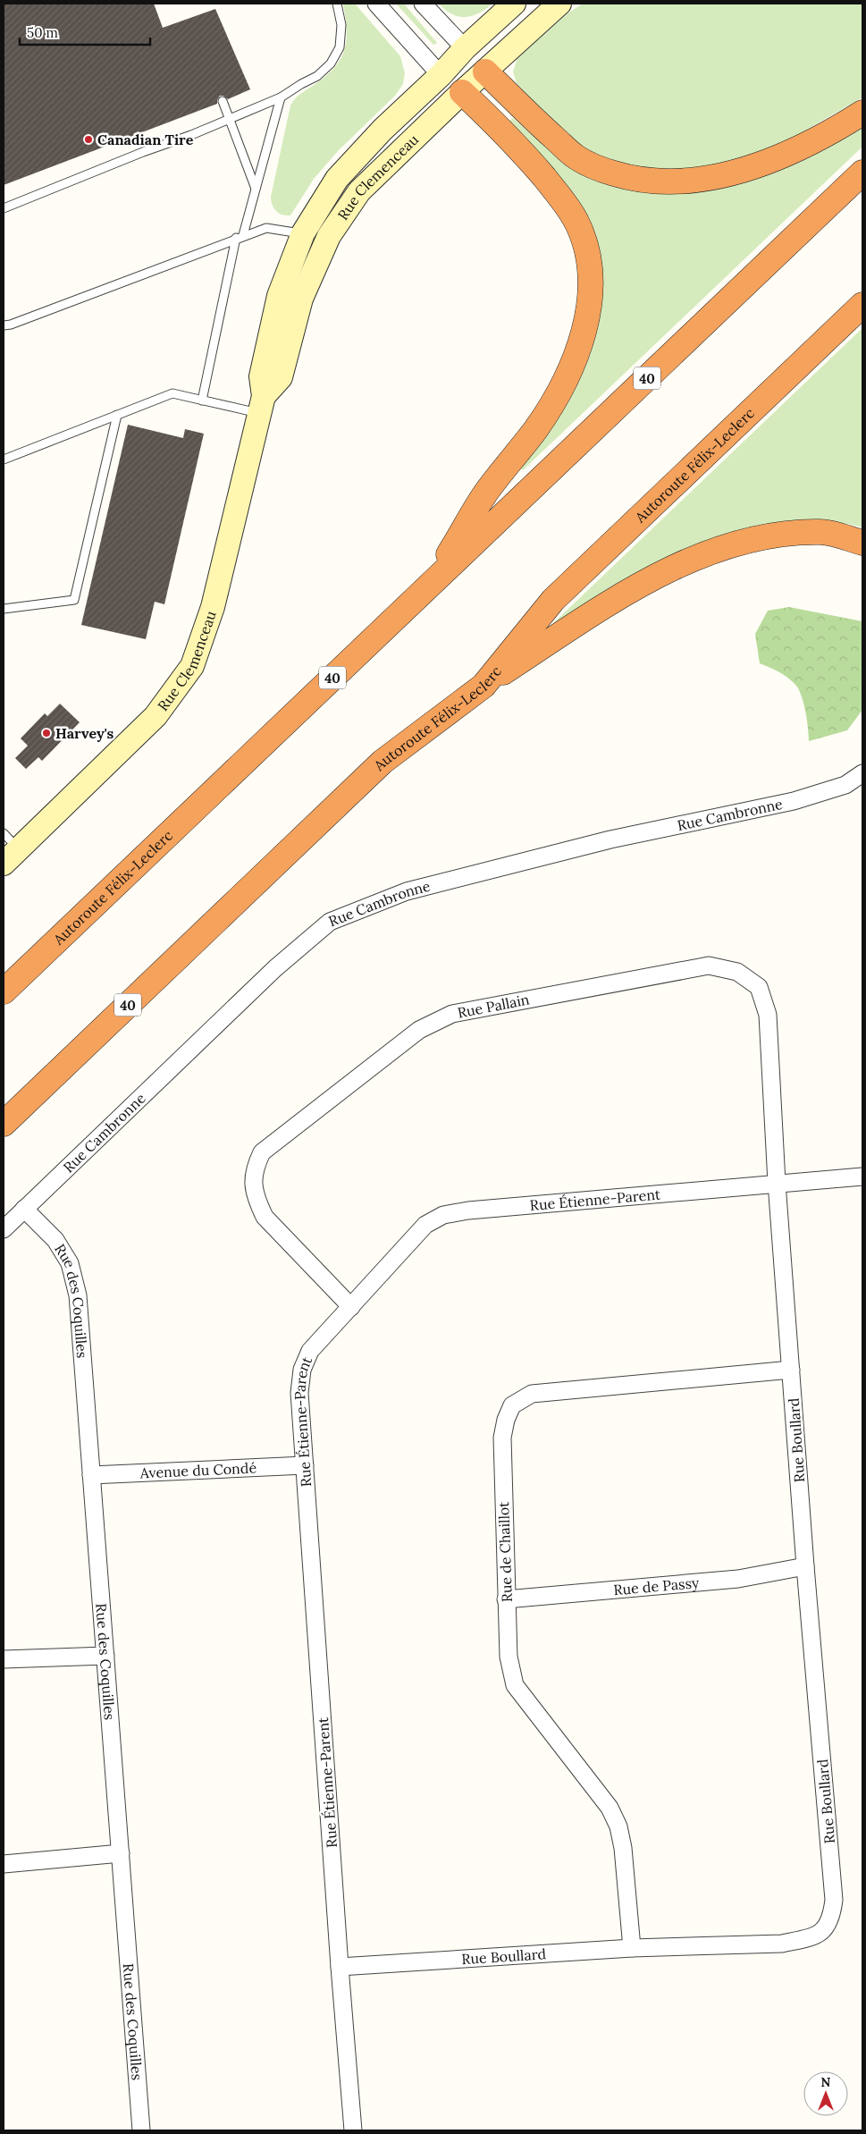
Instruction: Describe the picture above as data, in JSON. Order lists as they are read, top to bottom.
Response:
{
  "streets": {
    "highway": ["40", "Autoroute Félix-Leclerc"],
    "street": [
      "Rue Clemenceau",
      "Rue Cambronne",
      "Rue Pallain",
      "Rue Étienne-Parent",
      "Rue des Coquilles",
      "Rue Boullard",
      "Avenue du Condé",
      "Rue de Chaillot",
      "Rue de Passy"
    ]
  },
  "crossings": [
    ["Rue Cambronne", "Rue des Coquilles"],
    ["Rue Pallain", "Rue Étienne-Parent"],
    ["Rue Pallain", "Rue Boullard"],
    ["Rue Étienne-Parent", "Rue Boullard"],
    ["Rue Étienne-Parent", "Avenue du Condé"],
    ["Rue des Coquilles", "Avenue du Condé"],
    ["Rue Boullard", "Rue de Chaillot"],
    ["Rue Boullard", "Rue de Passy"],
    ["Rue de Chaillot", "Rue de Passy"]
  ],
  "places": ["Canadian Tire", "Harvey's"],
  "scale_bar": "50 m",
  "north": "top"
}
